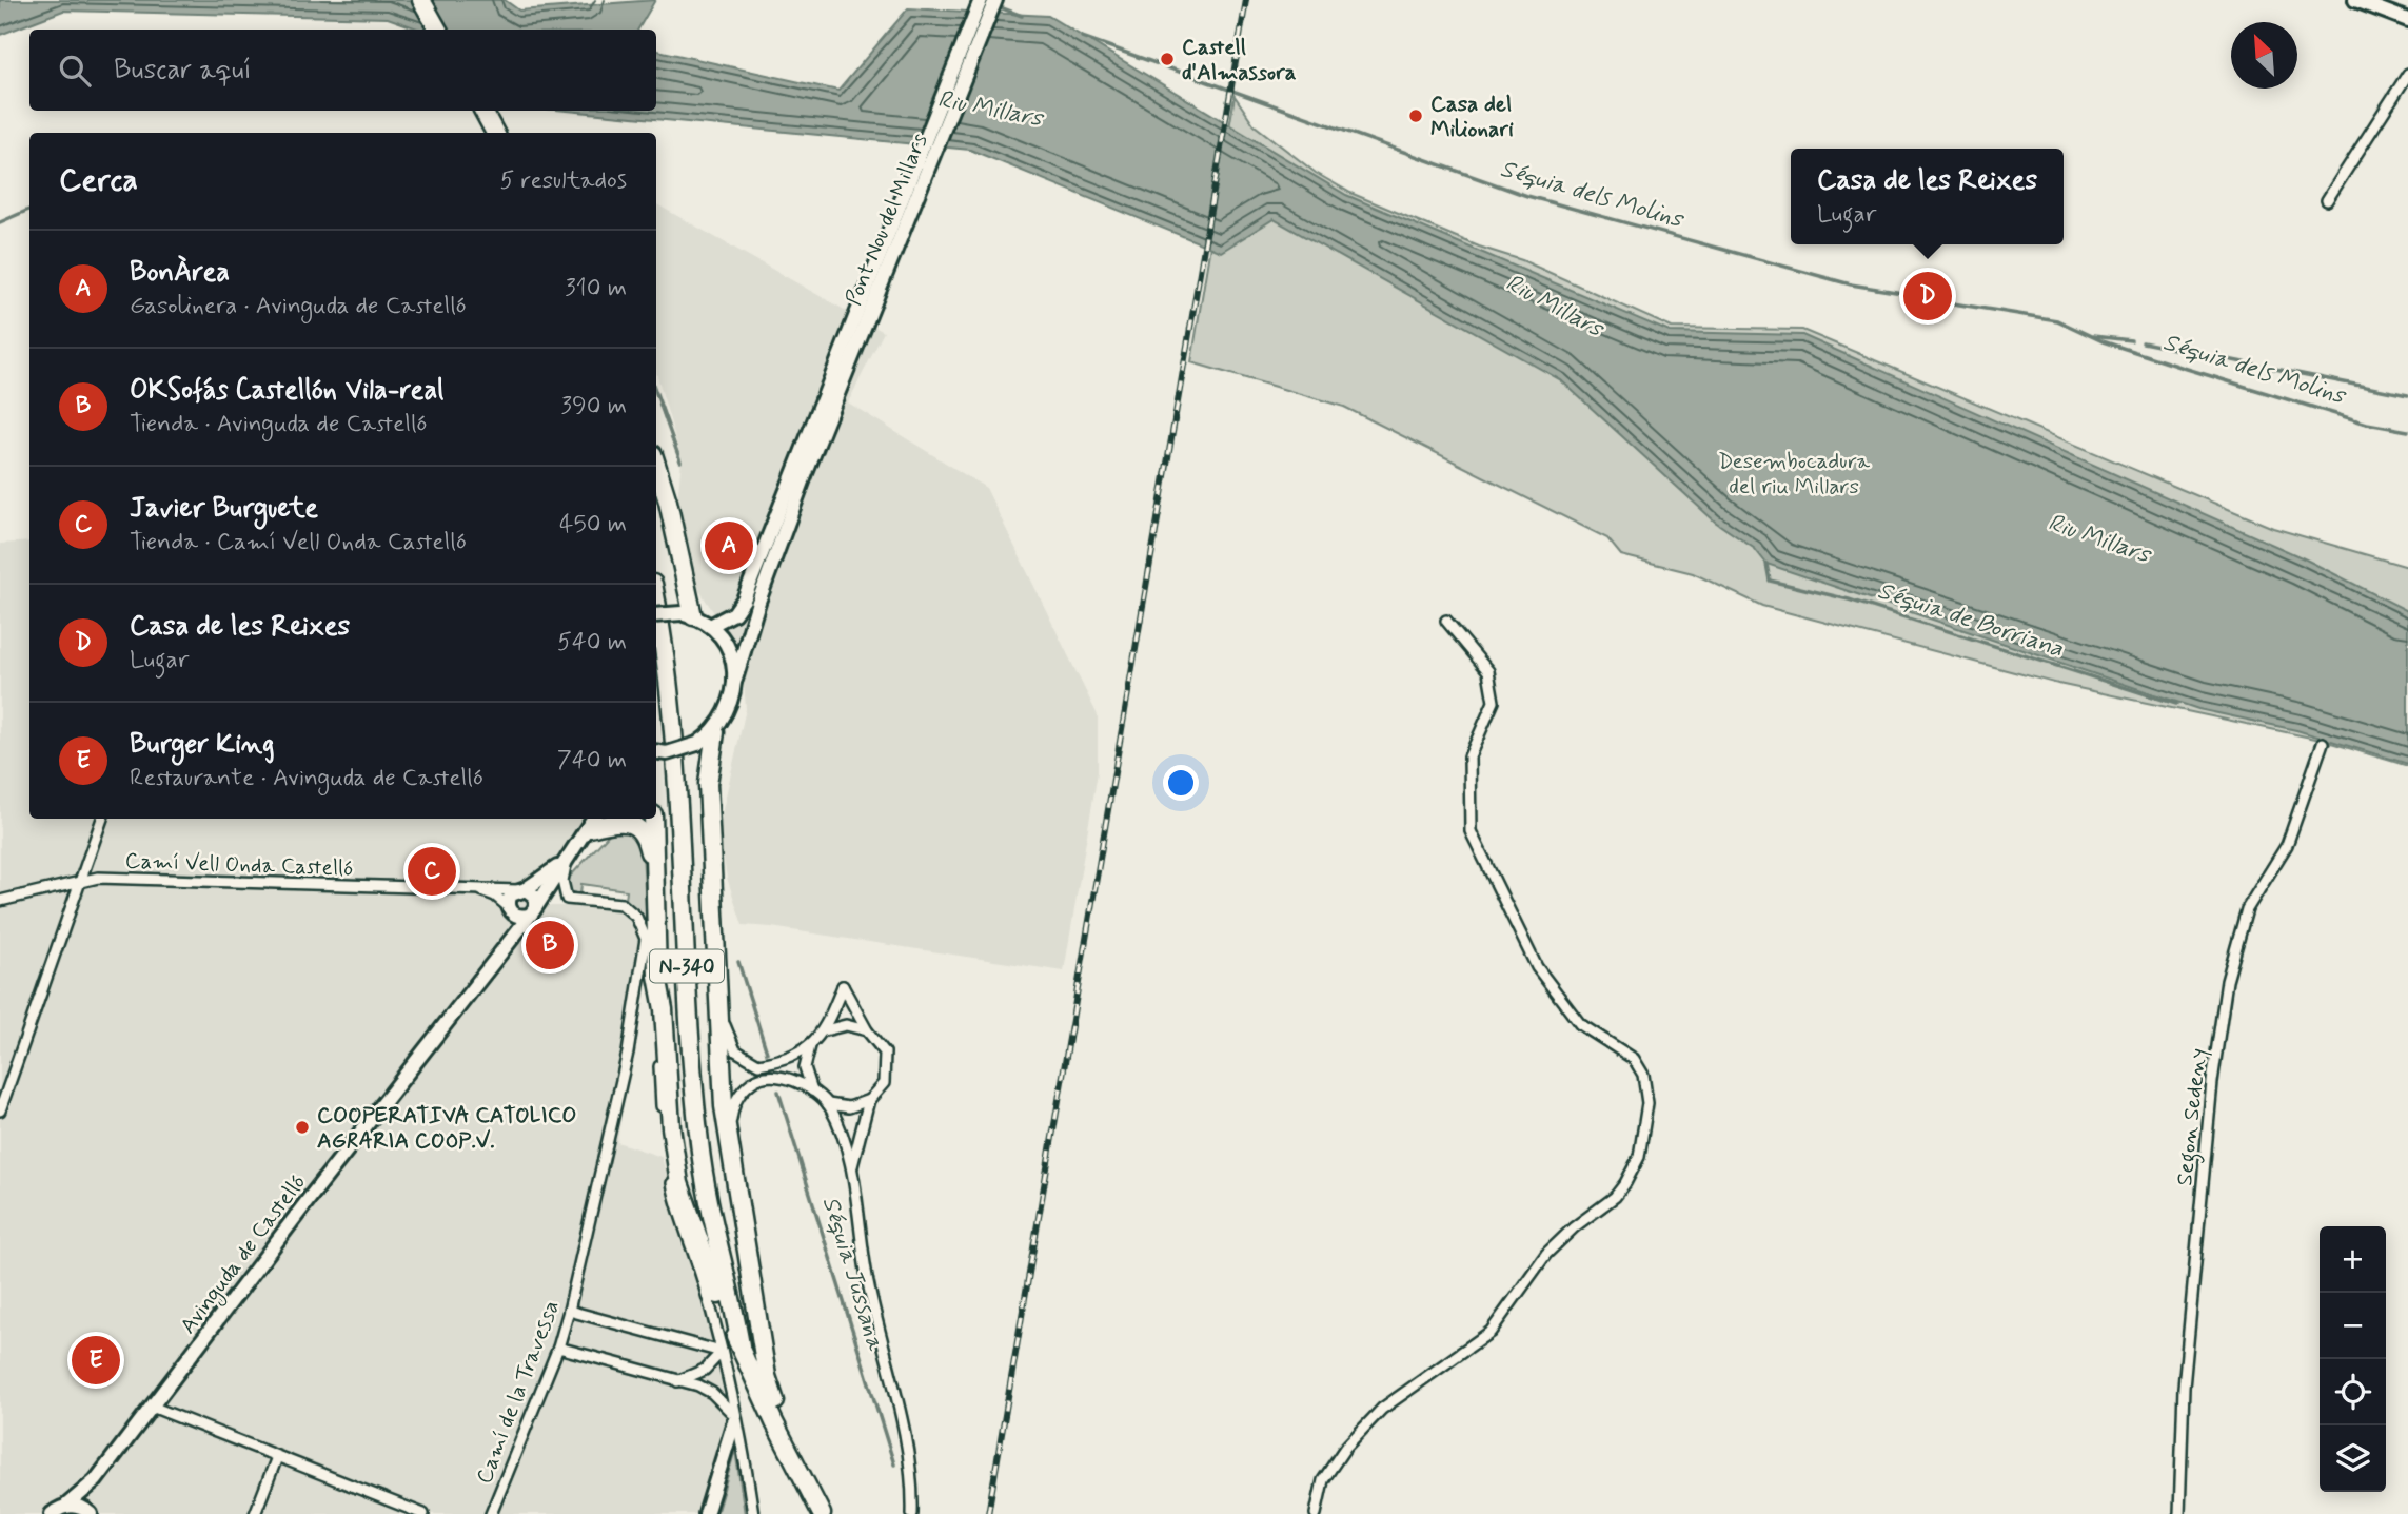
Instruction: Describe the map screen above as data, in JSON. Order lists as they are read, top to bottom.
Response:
{
  "streets": {
    "highway": ["N-340"],
    "main road": ["Pont Nou del Millars", "Avinguda de Castelló"],
    "street": ["Camí Vell Onda Castelló", "Segon Sedeny", "Camí de la Travessa"]
  },
  "crossings": [
    ["Camí Vell Onda Castelló", "Avinguda de Castelló"],
    ["Avinguda de Castelló", "Camí de la Travessa"]
  ],
  "water": [
    "Riu Millars",
    "Séquia dels Molins",
    "Séquia de Borriana",
    "Séquia Jussana"
  ],
  "parks": ["Desembocadura del riu Millars"],
  "places": ["Castell d'Almassora", "Casa del Milionari", "COOPERATIVA CATOLICO AGRARIA COOP.V."],
  "north": "top left",
  "page": {
    "search": "Buscar aquí",
    "heading": ["Cerca", "5 resultados"],
    "popup": ["Casa de les Reixes", "Lugar"],
    "list": [
      {
        "mark": "A",
        "name": "BonÀrea",
        "note": "Gasolinera · Avinguda de Castelló",
        "value": "310 m"
      },
      {
        "mark": "B",
        "name": "OKSofás Castellón Vila-real",
        "note": "Tienda · Avinguda de Castelló",
        "value": "390 m"
      },
      {
        "mark": "C",
        "name": "Javier Burguete",
        "note": "Tienda · Camí Vell Onda Castelló",
        "value": "450 m"
      },
      {
        "mark": "D",
        "name": "Casa de les Reixes",
        "note": "Lugar",
        "value": "540 m"
      },
      {
        "mark": "E",
        "name": "Burger King",
        "note": "Restaurante · Avinguda de Castelló",
        "value": "740 m"
      }
    ],
    "pins": [
      "D",
      "A",
      "C",
      "B",
      "E"
    ],
    "map_buttons": ["+", "−"]
  }
}
